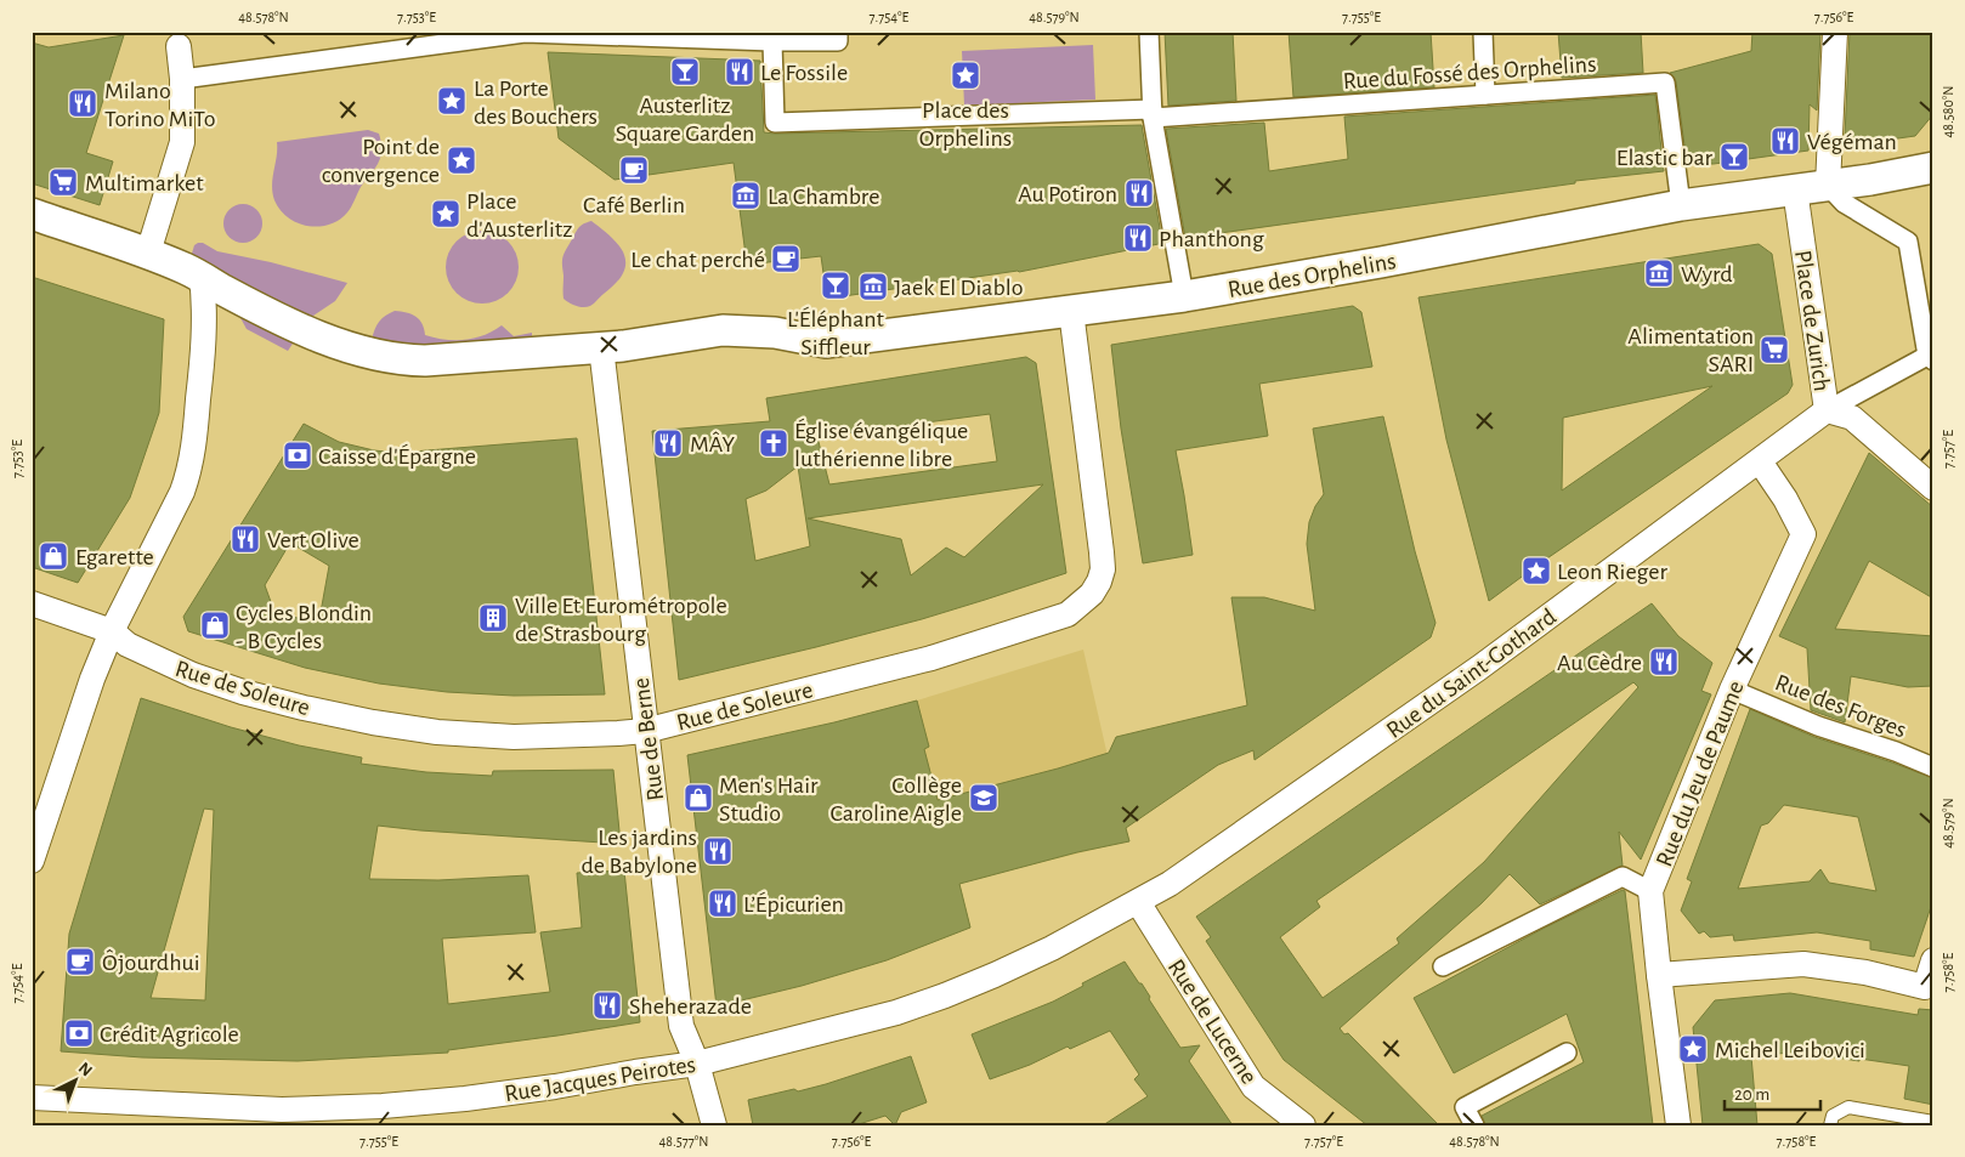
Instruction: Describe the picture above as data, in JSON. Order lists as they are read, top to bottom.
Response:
{
  "streets": {
    "street": [
      "Rue du Fossé des Orphelins",
      "Rue des Orphelins",
      "Place de Zurich",
      "Rue du Saint-Gothard",
      "Rue de Soleure",
      "Rue des Forges",
      "Rue de Berne",
      "Rue du Jeu de Paume",
      "Rue de Lucerne",
      "Rue Jacques Peirotes"
    ]
  },
  "crossings": [
    ["Rue du Fossé des Orphelins", "Rue des Orphelins"],
    ["Rue des Orphelins", "Place de Zurich"],
    ["Rue des Orphelins", "Rue de Soleure"],
    ["Rue des Orphelins", "Rue de Berne"],
    ["Place de Zurich", "Rue du Saint-Gothard"],
    ["Rue du Saint-Gothard", "Rue du Jeu de Paume"],
    ["Rue du Saint-Gothard", "Rue de Lucerne"],
    ["Rue du Saint-Gothard", "Rue Jacques Peirotes"],
    ["Rue de Soleure", "Rue de Berne"],
    ["Rue des Forges", "Rue du Jeu de Paume"],
    ["Rue de Berne", "Rue Jacques Peirotes"],
    ["Rue de Lucerne", "Rue Jacques Peirotes"]
  ],
  "places": {
    "bar": ["Austerlitz Square Garden", "Elastic bar", "L'Éléphant Siffleur"],
    "restaurant": [
      "Le Fossile",
      "Milano Torino MiTo",
      "Végéman",
      "Au Potiron",
      "Phanthong",
      "MÂY",
      "Vert Olive",
      "Au Cèdre",
      "Les jardins de Babylone",
      "L’Épicurien",
      "Sheherazade"
    ],
    "place": [
      "Place des Orphelins",
      "La Porte des Bouchers",
      "Point de convergence",
      "Place d'Austerlitz",
      "Leon Rieger",
      "Michel Leibovici"
    ],
    "cafe": ["Café Berlin", "Le chat perché", "Ôjourdhui"],
    "supermarket": ["Multimarket", "Alimentation SARI"],
    "museum": ["La Chambre", "Wyrd", "Jaek El Diablo"],
    "church": ["Église évangélique luthérienne libre"],
    "bank": ["Caisse d'Épargne", "Crédit Agricole"],
    "shop": ["Egarette", "Cycles Blondin - B Cycles", "Men's Hair Studio"],
    "building": ["Ville Et Eurométropole de Strasbourg"],
    "school or university": ["Collège Caroline Aigle"]
  },
  "scale_bar": "20 m",
  "north": "top right",
  "coordinates": [
    "48.578°N",
    "7.753°E",
    "7.754°E",
    "48.579°N",
    "7.755°E",
    "7.756°E",
    "48.580°N",
    "7.757°E",
    "7.758°E",
    "48.577°N"
  ]
}
